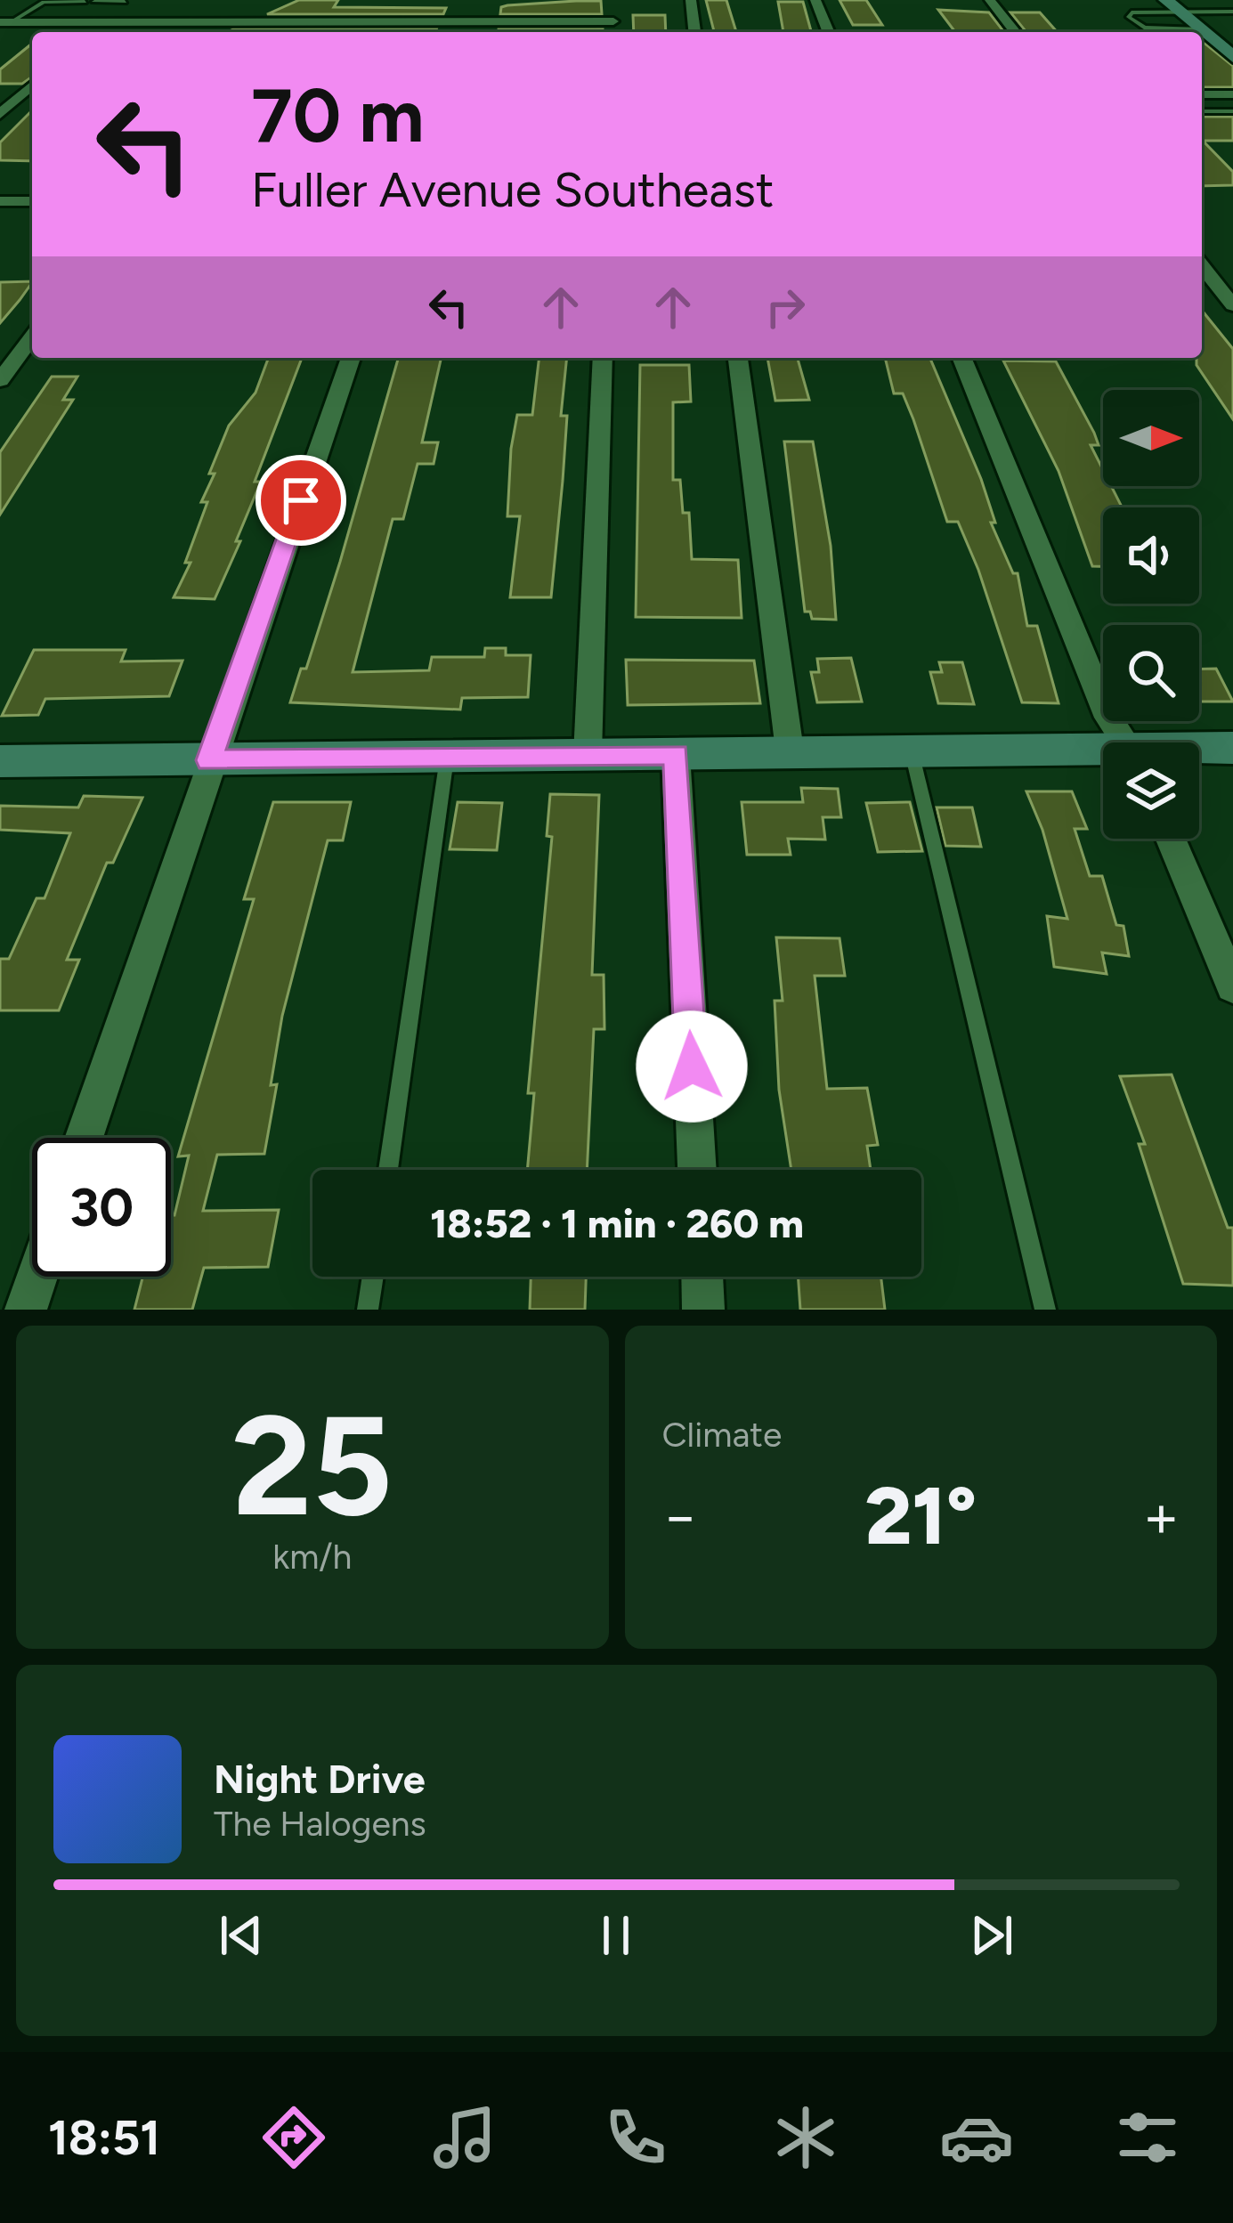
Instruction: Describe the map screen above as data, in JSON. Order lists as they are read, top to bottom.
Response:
{
  "north": "right",
  "page": {
    "turn": ["70 m", "Fuller Avenue Southeast"],
    "limit": "30",
    "trip": "18:52 · 1 min · 260 m",
    "tile": [
      ["25", "km/h"],
      "Climate"
    ],
    "heat": ["−", "21°", "+"],
    "song": ["Night Drive", "The Halogens"],
    "tabs": "18:51"
  }
}
